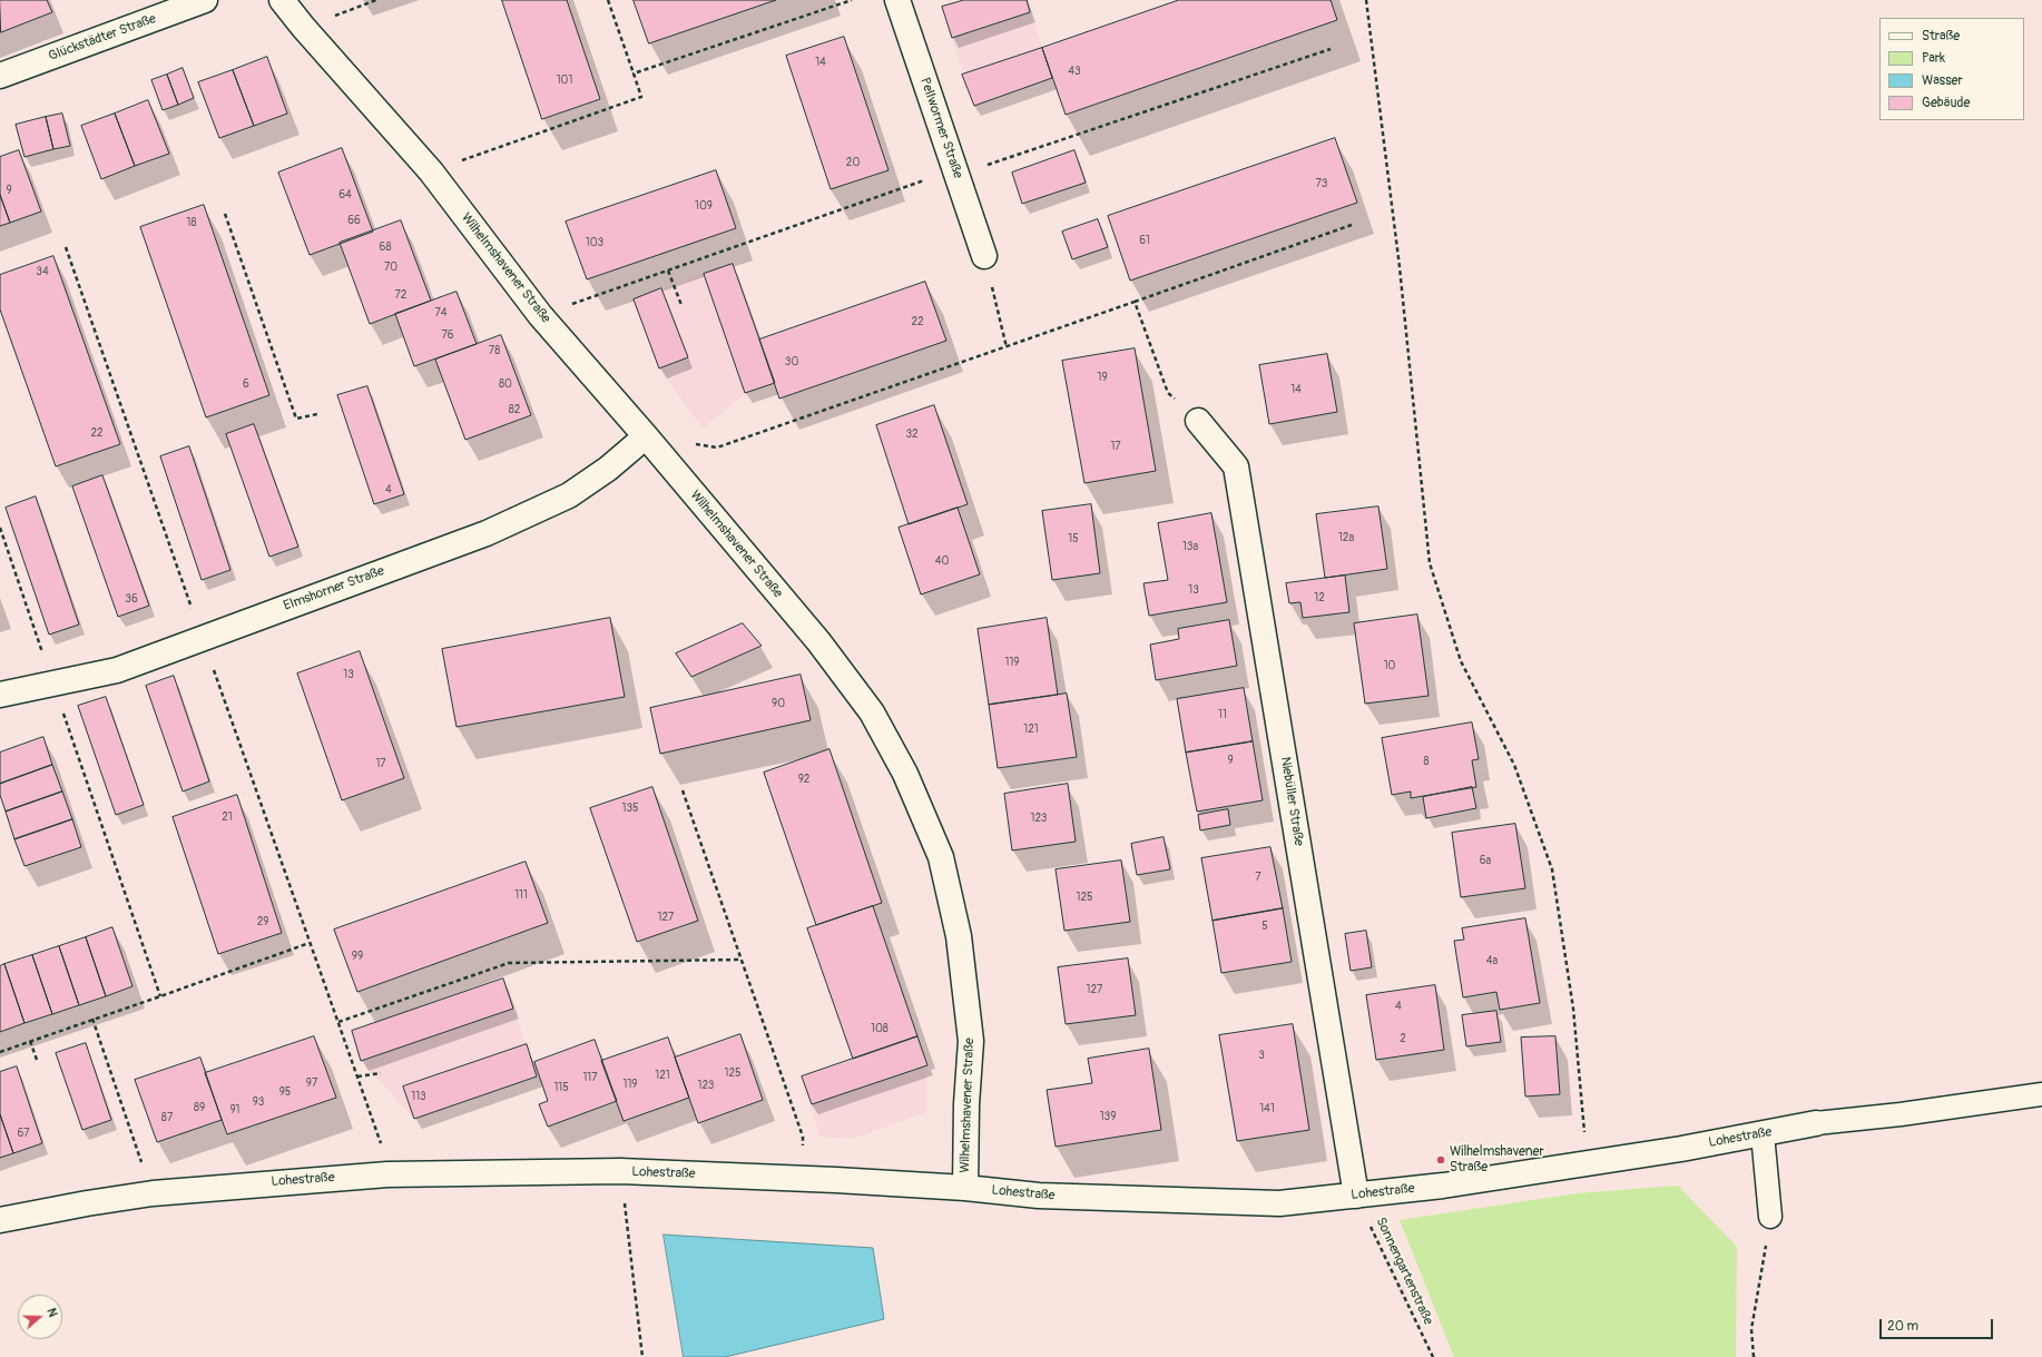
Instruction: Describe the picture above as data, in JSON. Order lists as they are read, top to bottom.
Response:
{
  "streets": {
    "street": [
      "Glückstädter Straße",
      "Pellwormer Straße",
      "Wilhelmshavener Straße",
      "Elmshorner Straße",
      "Niebüller Straße",
      "Lohestraße"
    ],
    "path": ["Sonnengartenstraße"]
  },
  "crossings": [
    ["Wilhelmshavener Straße", "Elmshorner Straße"],
    ["Wilhelmshavener Straße", "Lohestraße"],
    ["Niebüller Straße", "Lohestraße"],
    ["Niebüller Straße", "Sonnengartenstraße"],
    ["Lohestraße", "Sonnengartenstraße"]
  ],
  "places": ["Wilhelmshavener Straße"],
  "house_numbers": [
    "14",
    "43",
    "101",
    "20",
    "73",
    "9",
    "64",
    "109",
    "66",
    "18",
    "61",
    "103",
    "68",
    "70",
    "34",
    "72",
    "74",
    "22",
    "76",
    "78",
    "30",
    "19",
    "6",
    "80",
    "14",
    "82",
    "22",
    "32",
    "17",
    "4",
    "12a",
    "15",
    "13a",
    "40",
    "13",
    "12",
    "36",
    "119",
    "10",
    "13",
    "90",
    "11",
    "121",
    "9",
    "8",
    "17",
    "92",
    "135",
    "21",
    "123",
    "6a",
    "7",
    "111",
    "125",
    "127",
    "29",
    "5",
    "99",
    "4a",
    "127",
    "4",
    "108",
    "2",
    "3",
    "125",
    "121",
    "117",
    "97",
    "119",
    "123",
    "115",
    "95",
    "113",
    "93",
    "89",
    "141",
    "91",
    "139",
    "87",
    "67"
  ],
  "legend": [
    "Straße",
    "Park",
    "Wasser",
    "Gebäude"
  ],
  "scale_bar": "20 m",
  "north": "right"
}
